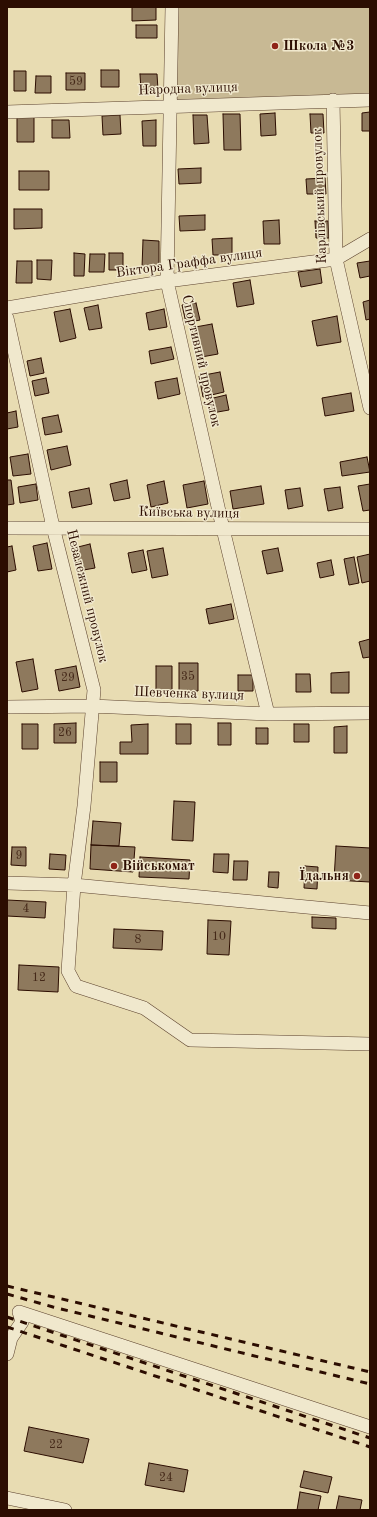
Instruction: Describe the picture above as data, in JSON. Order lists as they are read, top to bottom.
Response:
{
  "streets": {
    "street": [
      "Народна вулиця",
      "Карлівський провулок",
      "Віктора Граффа вулиця",
      "Спортивний провулок",
      "Київська вулиця",
      "Незалежний провулок",
      "Шевченка вулиця"
    ]
  },
  "crossings": [
    ["Народна вулиця", "Карлівський провулок"],
    ["Народна вулиця", "Спортивний провулок"],
    ["Карлівський провулок", "Віктора Граффа вулиця"],
    ["Віктора Граффа вулиця", "Спортивний провулок"],
    ["Спортивний провулок", "Київська вулиця"],
    ["Спортивний провулок", "Шевченка вулиця"],
    ["Київська вулиця", "Незалежний провулок"],
    ["Незалежний провулок", "Шевченка вулиця"]
  ],
  "places": ["Школа №3", "Військомат", "Їдальня"],
  "house_numbers": [
    "59",
    "35",
    "29",
    "26",
    "9",
    "4",
    "10",
    "8",
    "12",
    "22",
    "24"
  ]
}
